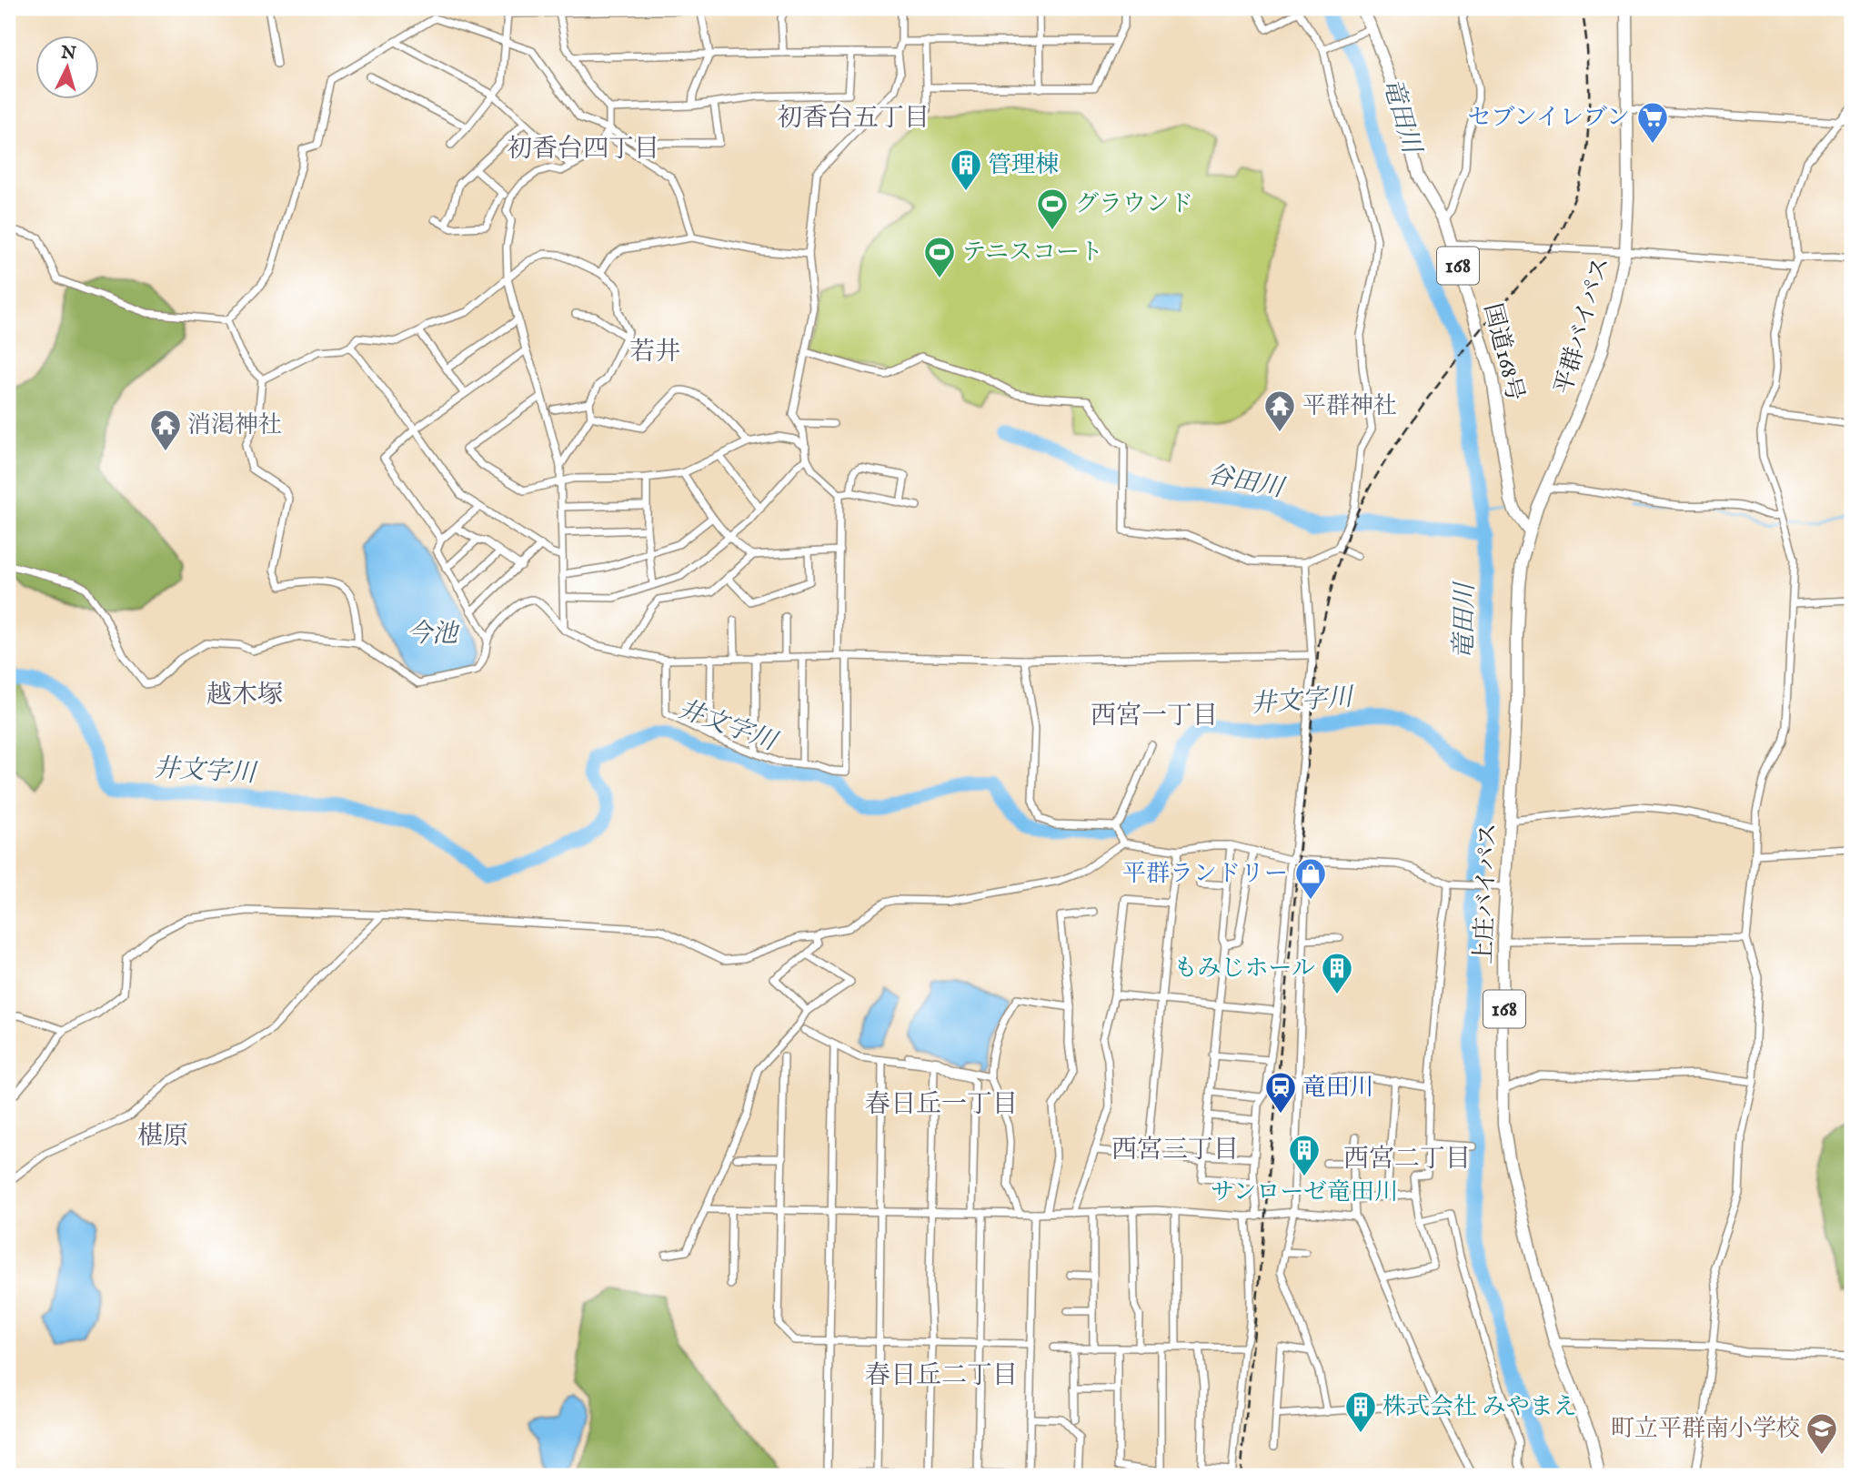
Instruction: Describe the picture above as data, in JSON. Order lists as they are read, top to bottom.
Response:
{
  "streets": {
    "highway": [
      "168",
      "平群バイパス",
      "国道168号",
      "上庄バイパス"
    ]
  },
  "crossings": [
    ["平群バイパス", "国道168号"],
    ["平群バイパス", "上庄バイパス"],
    ["国道168号", "上庄バイパス"]
  ],
  "districts": [
    "初香台五丁目",
    "初香台四丁目",
    "若井",
    "越木塚",
    "西宮一丁目",
    "春日丘一丁目",
    "椹原",
    "西宮三丁目",
    "西宮二丁目",
    "春日丘二丁目"
  ],
  "water": [
    "竜田川",
    "谷田川",
    "今池",
    "井文字川"
  ],
  "places": {
    "supermarket": ["セブンイレブン"],
    "building": [
      "管理棟",
      "もみじホール",
      "サンローゼ竜田川",
      "株式会社 みやまえ"
    ],
    "sports": ["グラウンド", "テニスコート"],
    "temple": ["平群神社", "消渇神社"],
    "shop": ["平群ランドリー"],
    "station": ["竜田川"],
    "school or university": ["町立平群南小学校"]
  },
  "north": "top"
}
